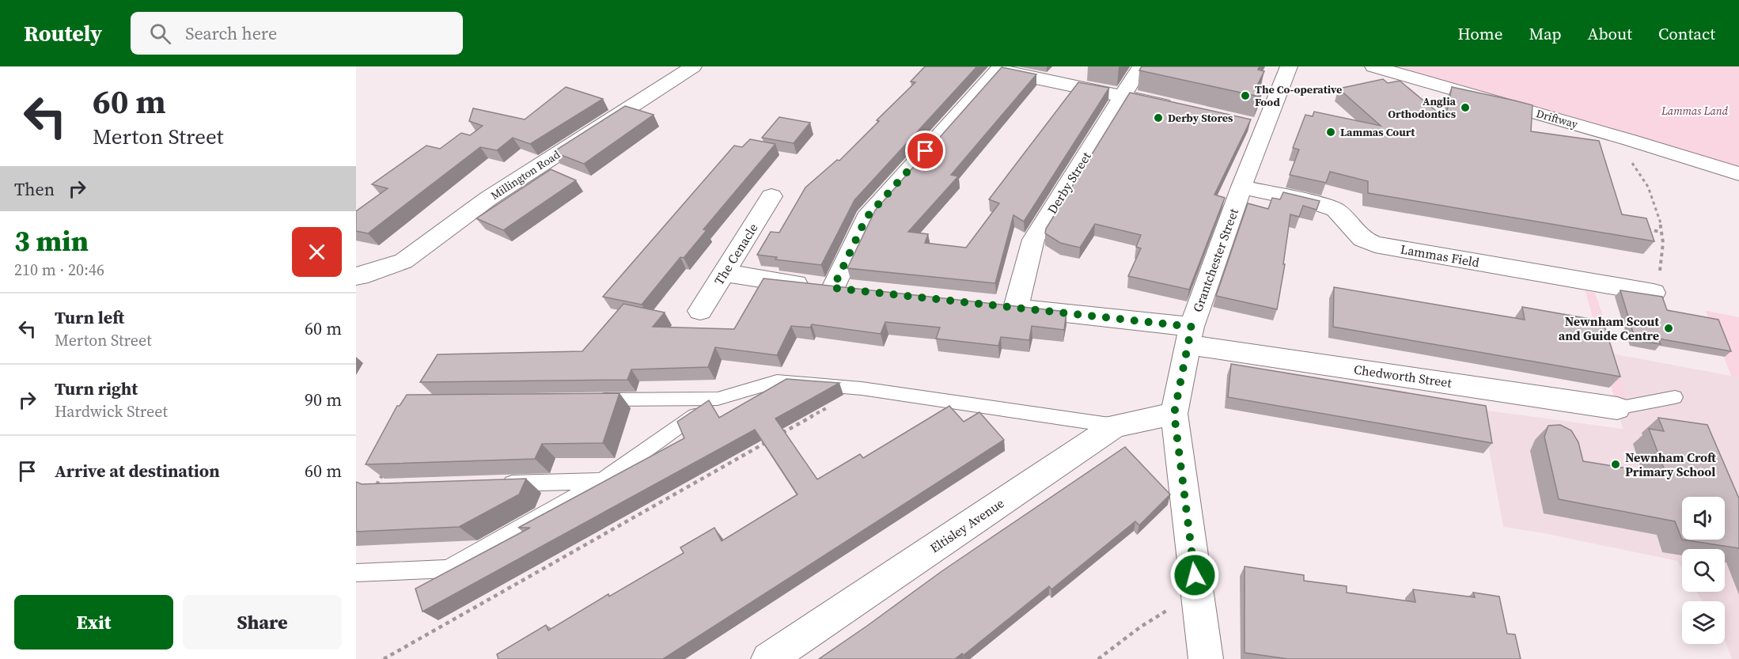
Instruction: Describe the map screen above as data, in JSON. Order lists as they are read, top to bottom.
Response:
{
  "streets": {
    "street": [
      "Driftway",
      "Millington Road",
      "Derby Street",
      "The Cenacle",
      "Lammas Field",
      "Grantchester Street",
      "Chedworth Street",
      "Eltisley Avenue"
    ]
  },
  "crossings": [
    ["Derby Street", "Chedworth Street"],
    ["Lammas Field", "Grantchester Street"],
    ["Grantchester Street", "Chedworth Street"],
    ["Grantchester Street", "Eltisley Avenue"]
  ],
  "parks": ["Lammas Land"],
  "places": [
    "The Co-operative Food",
    "Anglia Orthodontics",
    "Derby Stores",
    "Lammas Court",
    "Newnham Scout and Guide Centre",
    "Newnham Croft Primary School"
  ],
  "page": {
    "header": "Routely",
    "search": "Search here",
    "nav": [
      "Home",
      "Map",
      "About",
      "Contact"
    ],
    "turn": ["60 m", "Merton Street"],
    "then": "Then",
    "heading": ["3 min", "210 m · 20:46"],
    "list": [
      {
        "name": "Turn left",
        "note": "Merton Street",
        "value": "60 m"
      },
      {
        "name": "Turn right",
        "note": "Hardwick Street",
        "value": "90 m"
      },
      {
        "name": "Arrive at destination",
        "value": "60 m"
      }
    ],
    "buttons": ["Exit", "Share"]
  }
}
